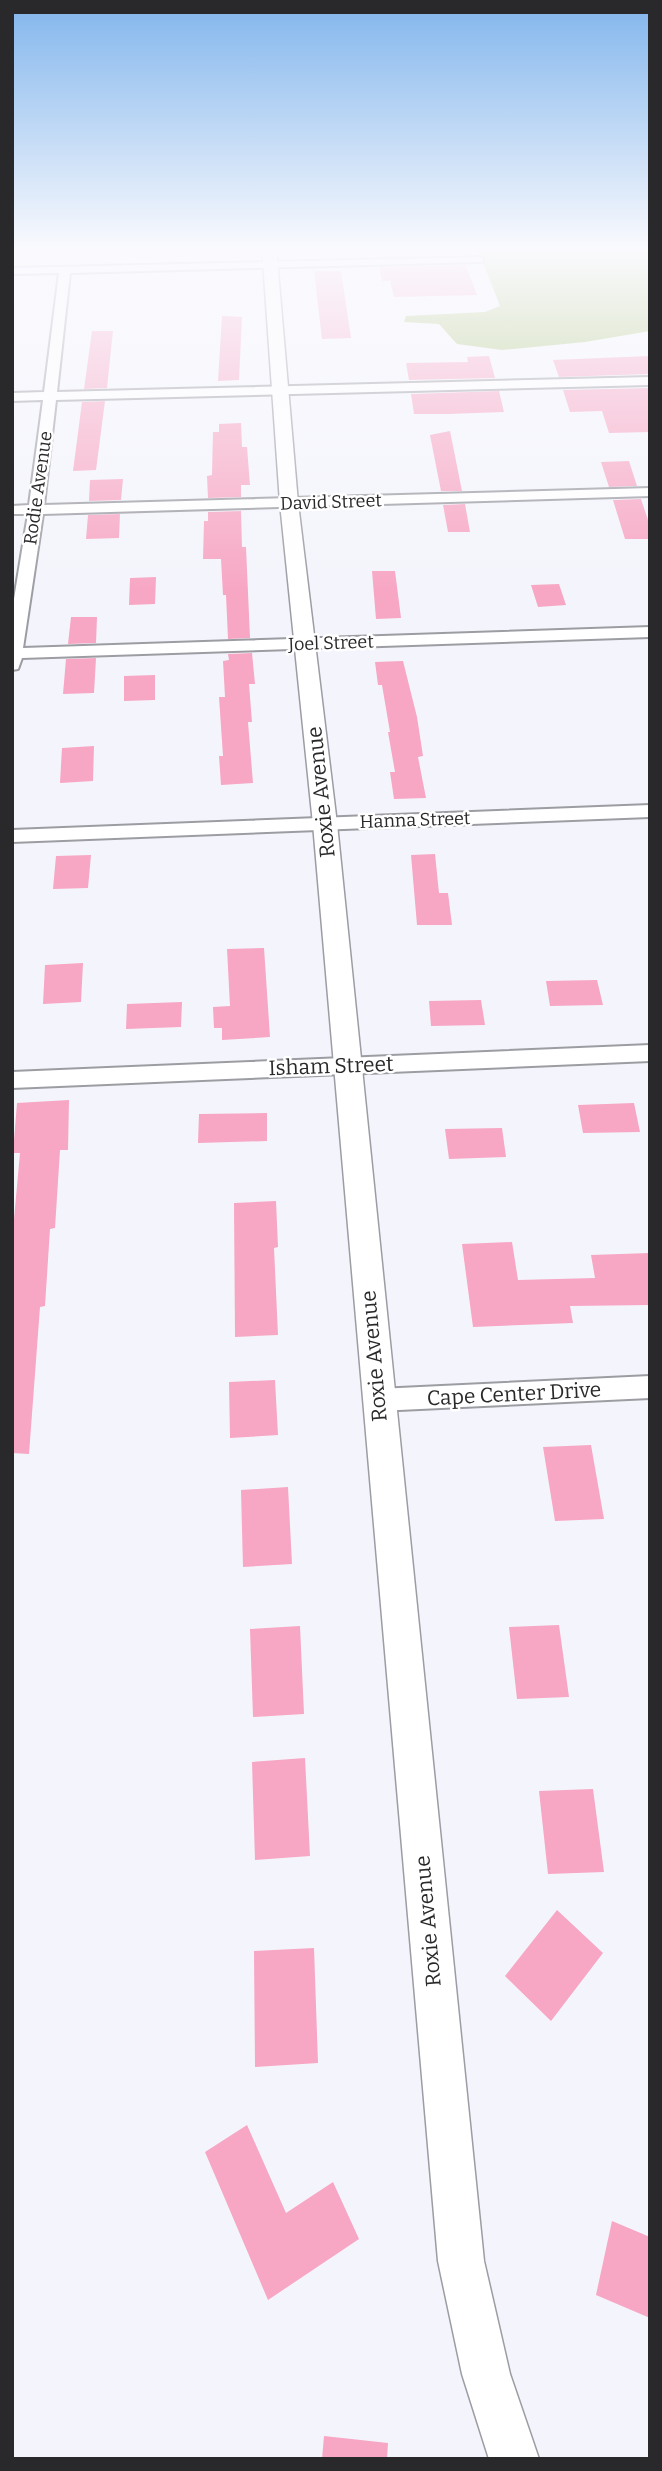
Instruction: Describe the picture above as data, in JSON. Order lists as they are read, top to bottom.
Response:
{
  "streets": {
    "street": [
      "Rodie Avenue",
      "David Street",
      "Joel Street",
      "Roxie Avenue",
      "Hanna Street",
      "Isham Street",
      "Cape Center Drive"
    ]
  },
  "crossings": [
    ["Rodie Avenue", "David Street"],
    ["Rodie Avenue", "Joel Street"],
    ["David Street", "Roxie Avenue"],
    ["Joel Street", "Roxie Avenue"],
    ["Roxie Avenue", "Hanna Street"],
    ["Roxie Avenue", "Isham Street"],
    ["Roxie Avenue", "Cape Center Drive"]
  ]
}
